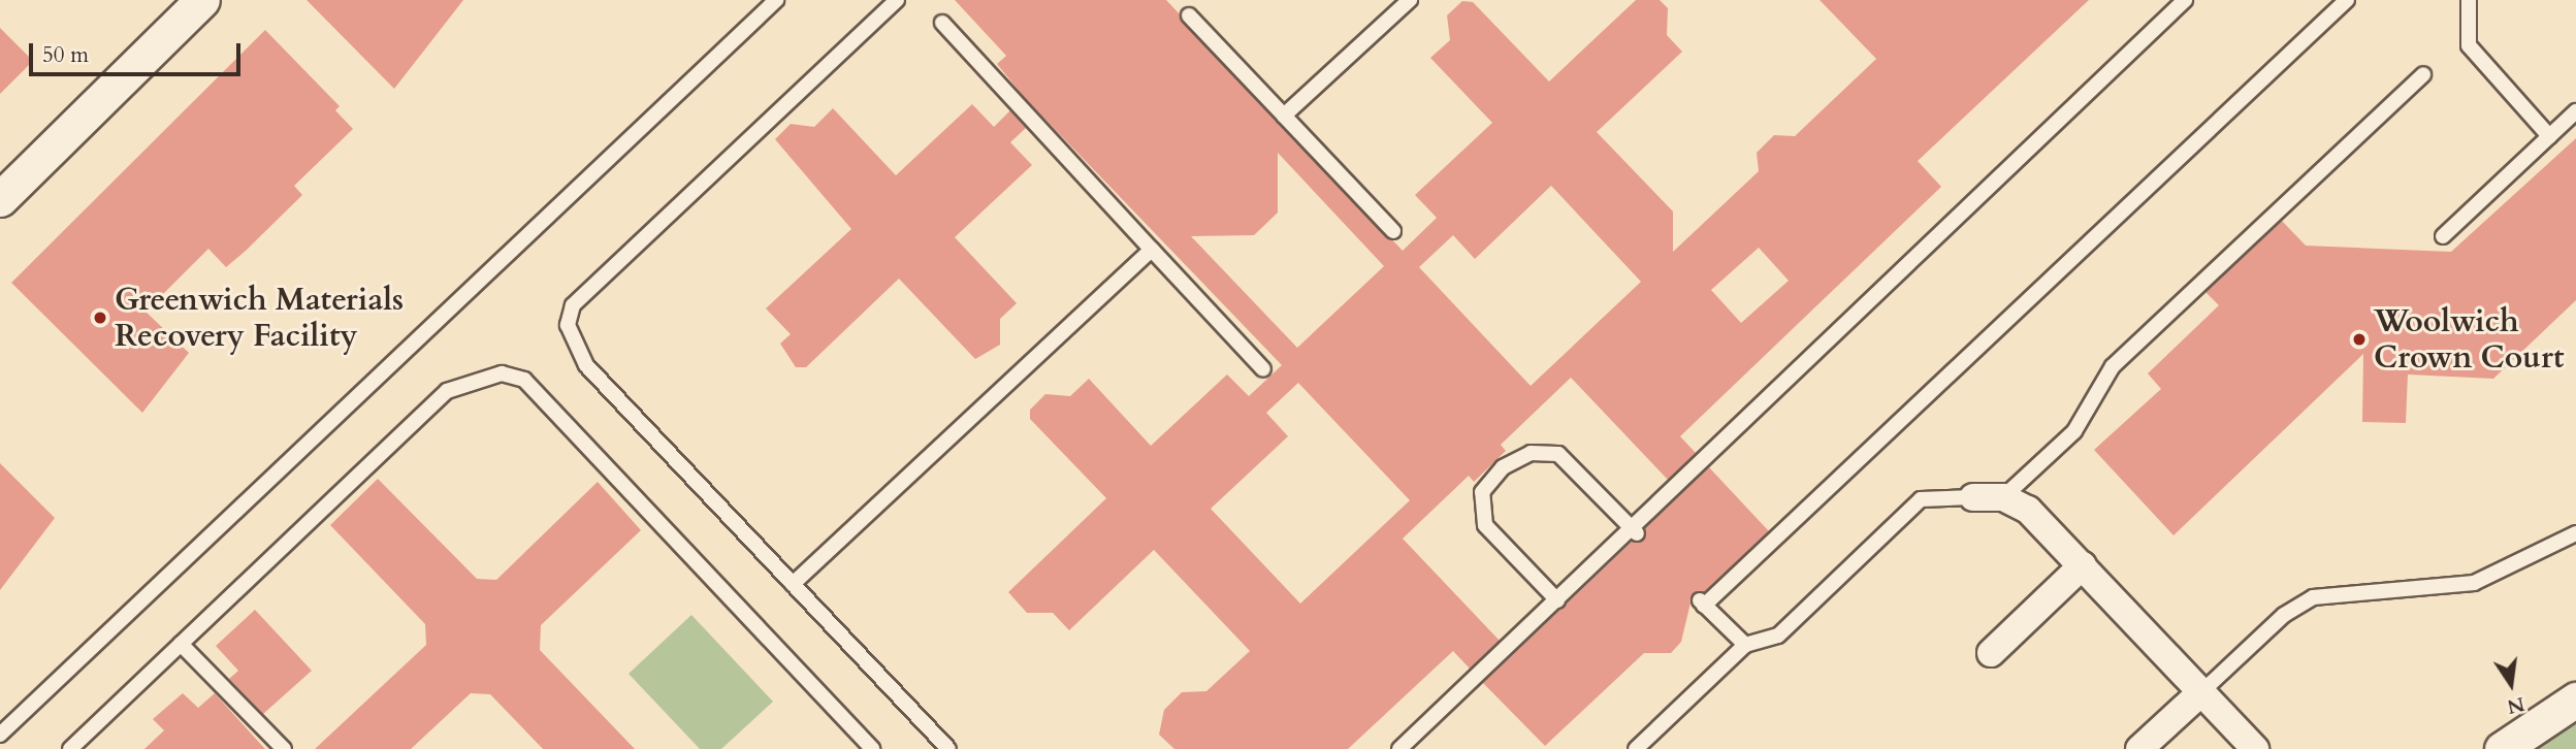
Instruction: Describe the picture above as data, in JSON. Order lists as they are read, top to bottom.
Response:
{
  "places": ["Greenwich Materials Recovery Facility", "Woolwich Crown Court"],
  "scale_bar": "50 m",
  "north": "bottom"
}
